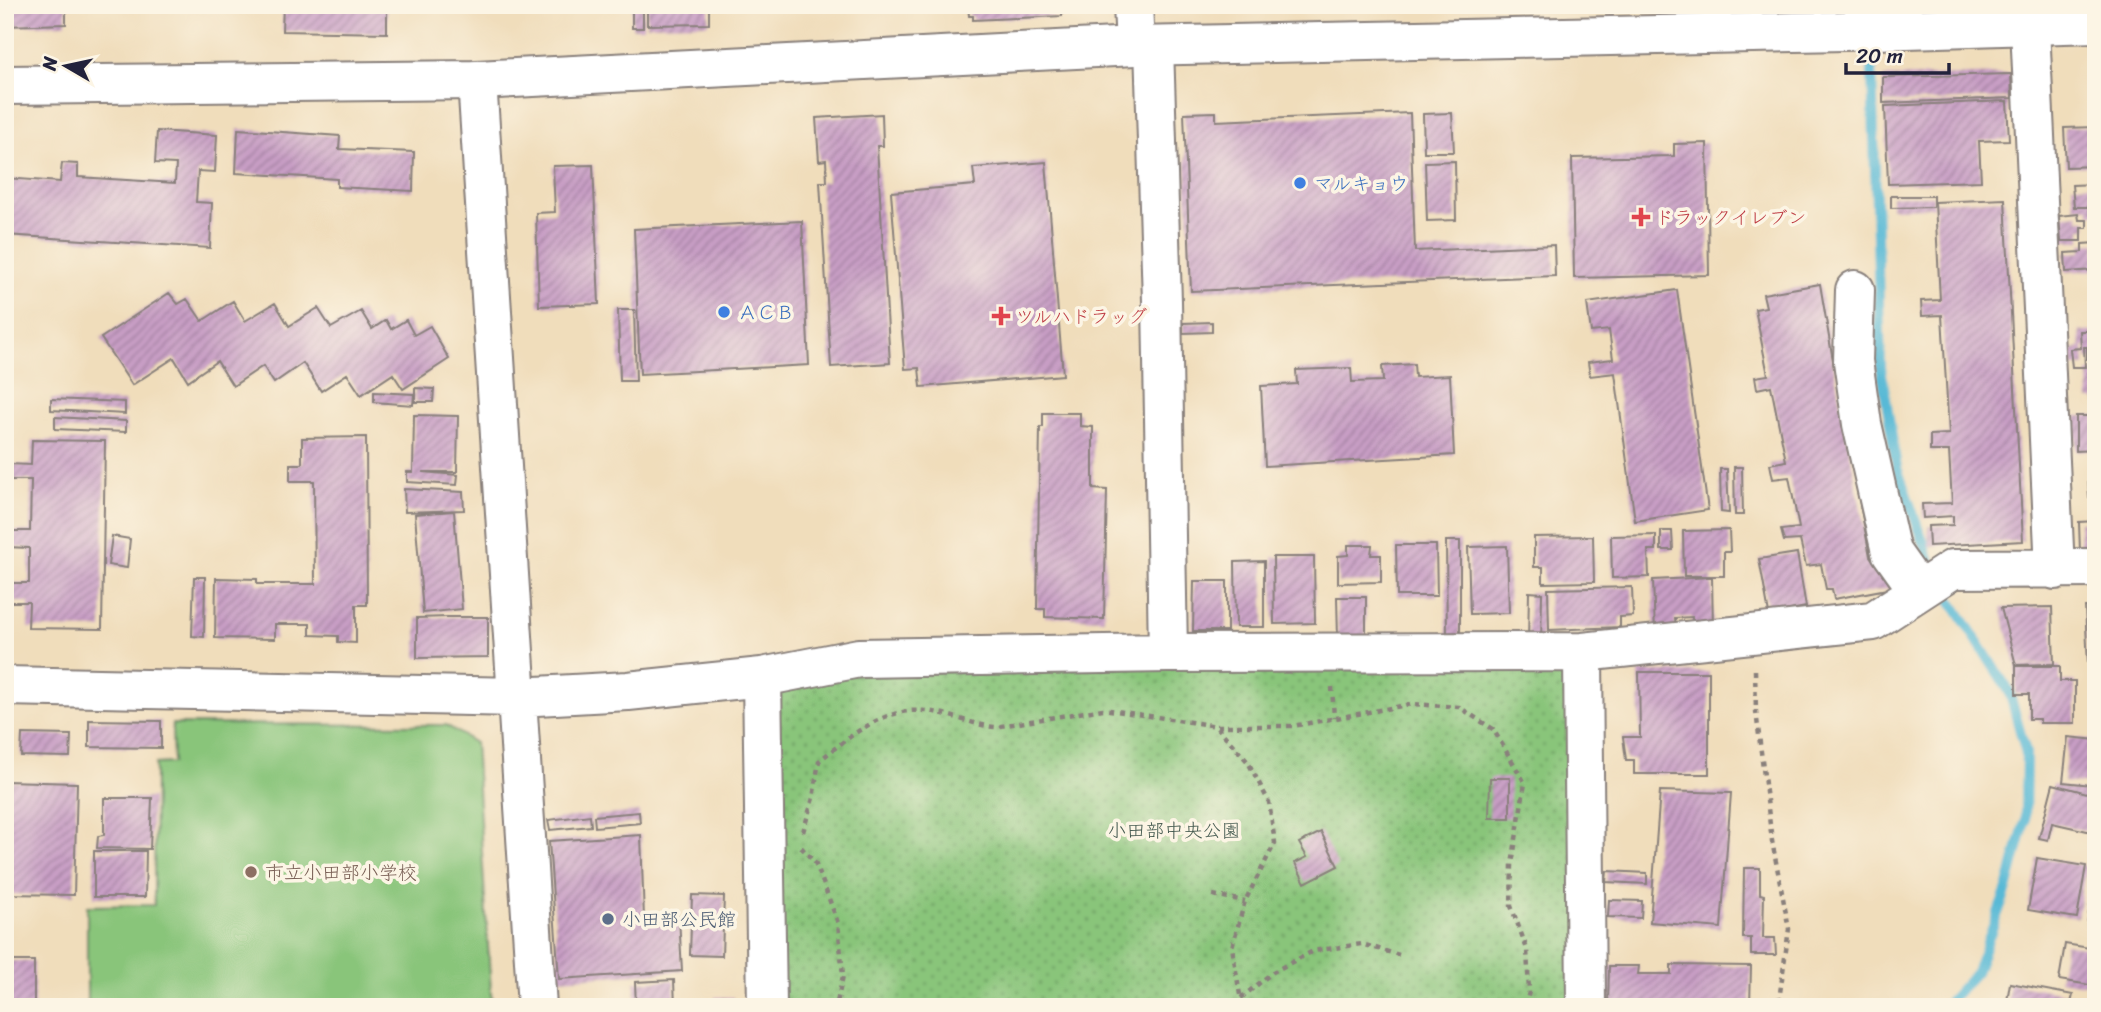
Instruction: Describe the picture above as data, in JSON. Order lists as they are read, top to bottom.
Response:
{
  "parks": ["小田部中央公園"],
  "places": {
    "other": [
      "マルキョウ",
      "ＡＣＢ",
      "市立小田部小学校",
      "小田部公民館"
    ],
    "health": ["ドラックイレブン", "ツルハドラッグ"]
  },
  "scale_bar": "20 m",
  "north": "left"
}
